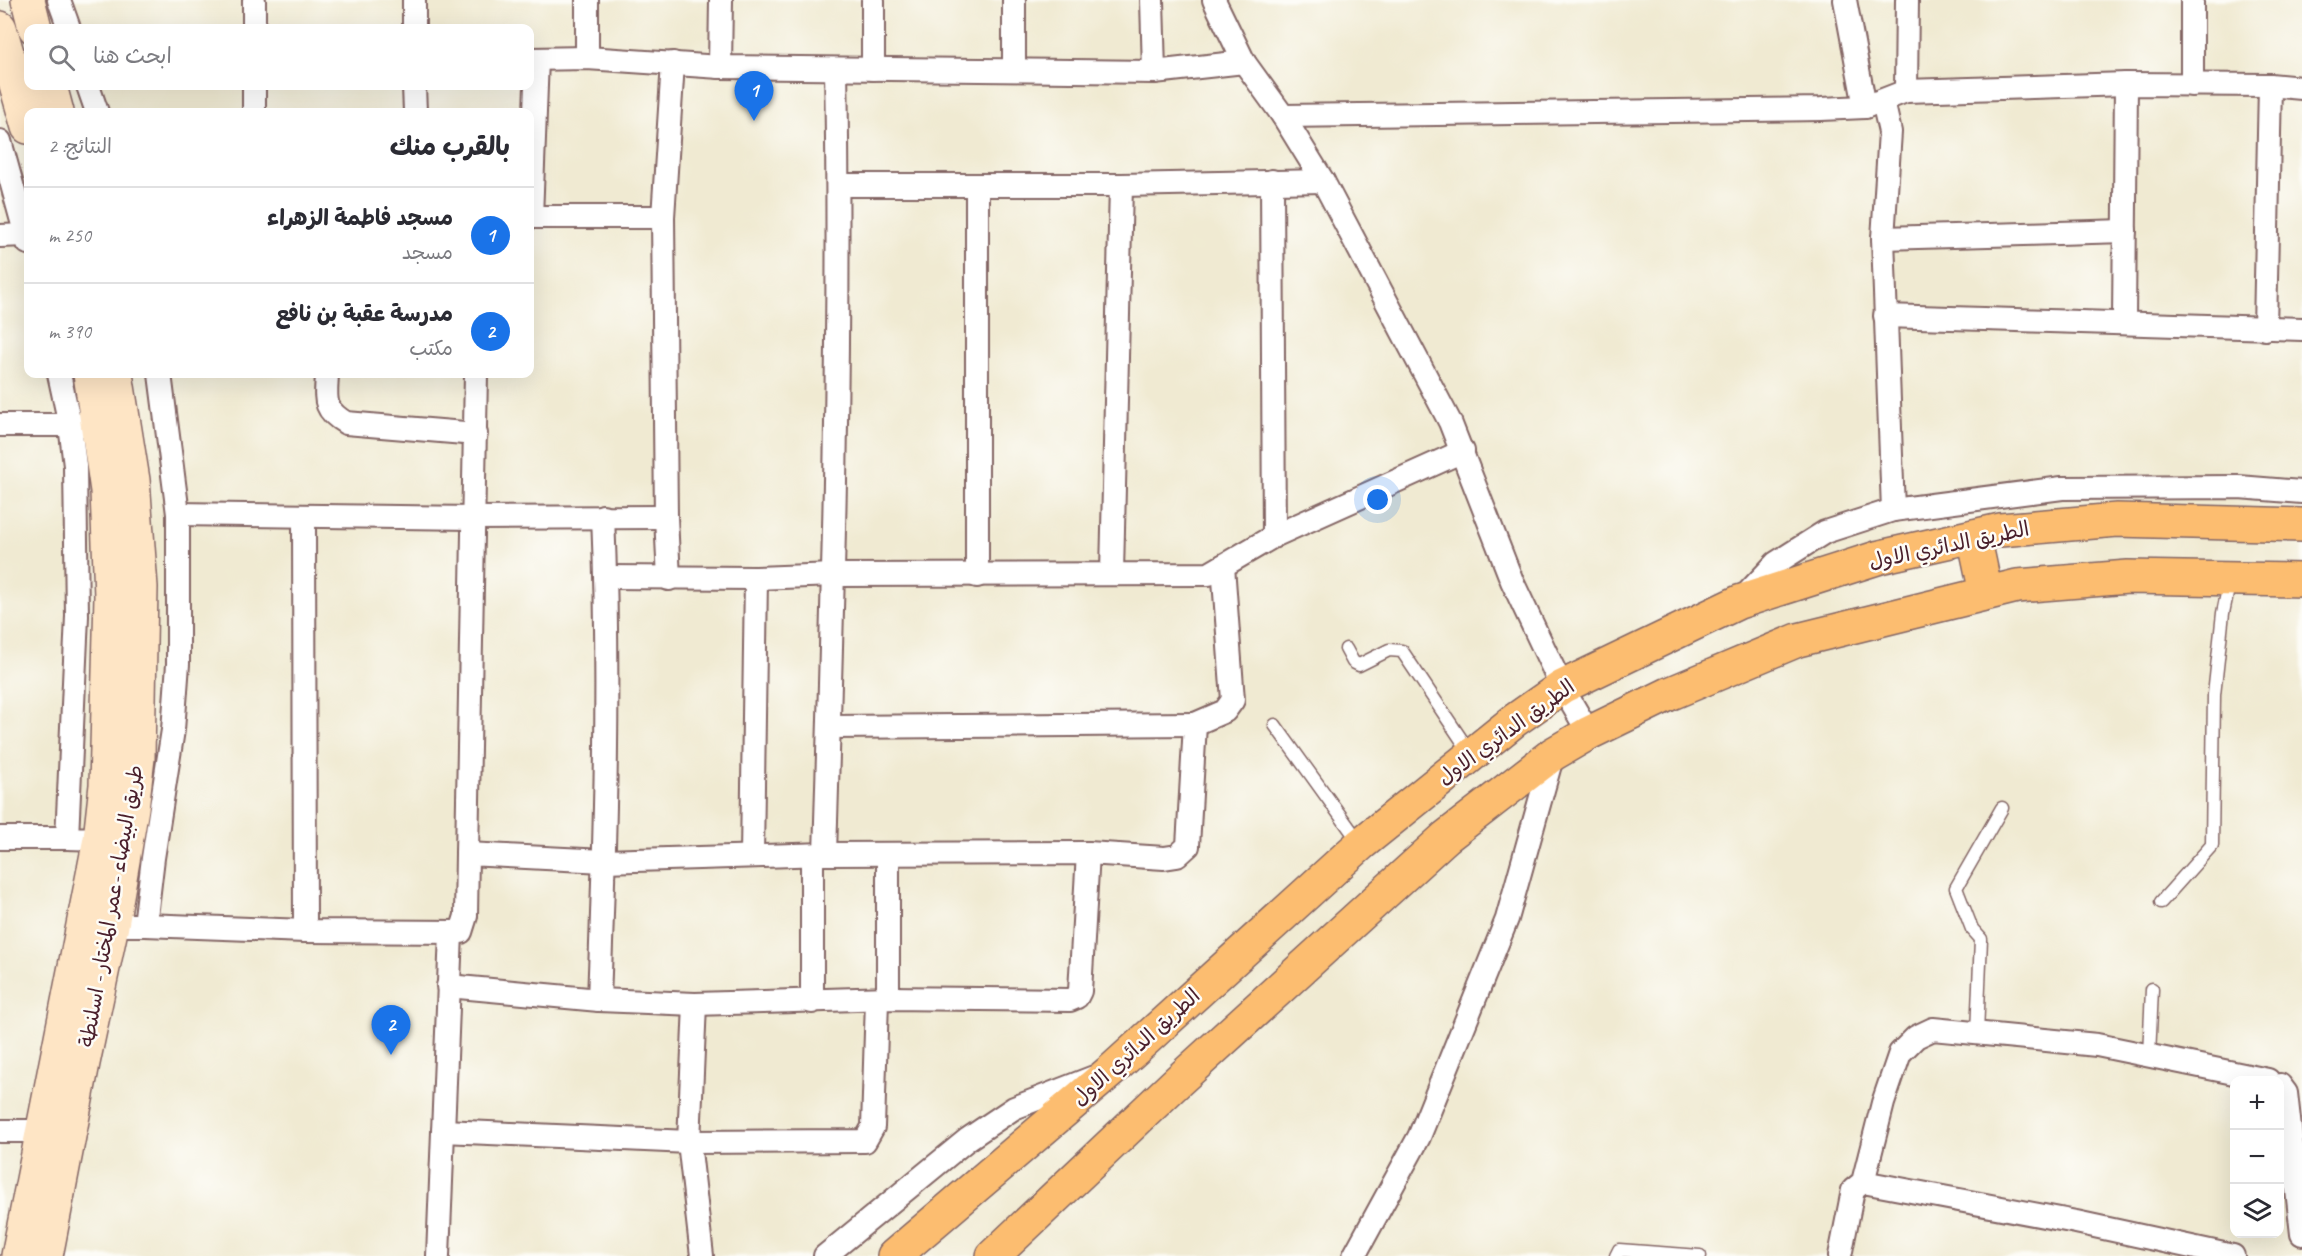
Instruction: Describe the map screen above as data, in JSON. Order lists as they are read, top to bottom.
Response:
{
  "streets": {
    "main road": ["الطريق الدائري الاول", "طريق البيضاء -عمر المختار - اسلنطة"]
  },
  "page": {
    "search": "ابحث هنا",
    "pins": ["1", "2"],
    "heading": ["بالقرب منك", "النتائج: 2"],
    "list": [
      {
        "mark": "1",
        "name": "مسجد فاطمة الزهراء",
        "note": "مسجد",
        "value": "250 m"
      },
      {
        "mark": "2",
        "name": "مدرسة عقبة بن نافع",
        "note": "مكتب",
        "value": "390 m"
      }
    ],
    "map_buttons": ["+", "−"]
  }
}
